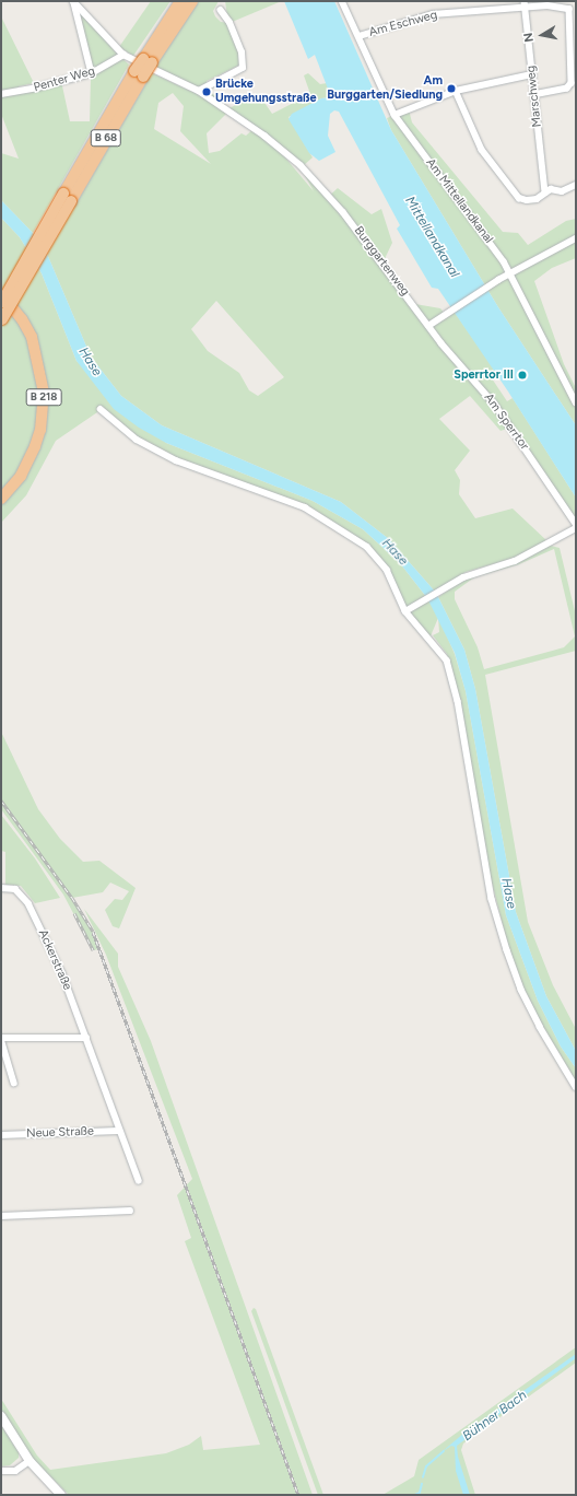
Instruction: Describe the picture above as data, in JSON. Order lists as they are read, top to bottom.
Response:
{
  "streets": {
    "highway": ["B 68", "B 218"],
    "street": [
      "Am Eschweg",
      "Penter Weg",
      "Marschweg",
      "Am Mittellandkanal",
      "Burggartenweg",
      "Am Sperrtor",
      "Ackerstraße",
      "Neue Straße"
    ]
  },
  "crossings": [
    ["Am Eschweg", "Marschweg"],
    ["Am Eschweg", "Am Mittellandkanal"],
    ["Penter Weg", "Burggartenweg"],
    ["Burggartenweg", "Am Sperrtor"],
    ["Ackerstraße", "Neue Straße"]
  ],
  "water": ["Mittellandkanal", "Hase", "Bühner Bach"],
  "places": ["Am Burggarten/Siedlung", "Brücke Umgehungsstraße", "Sperrtor III"],
  "north": "left"
}
